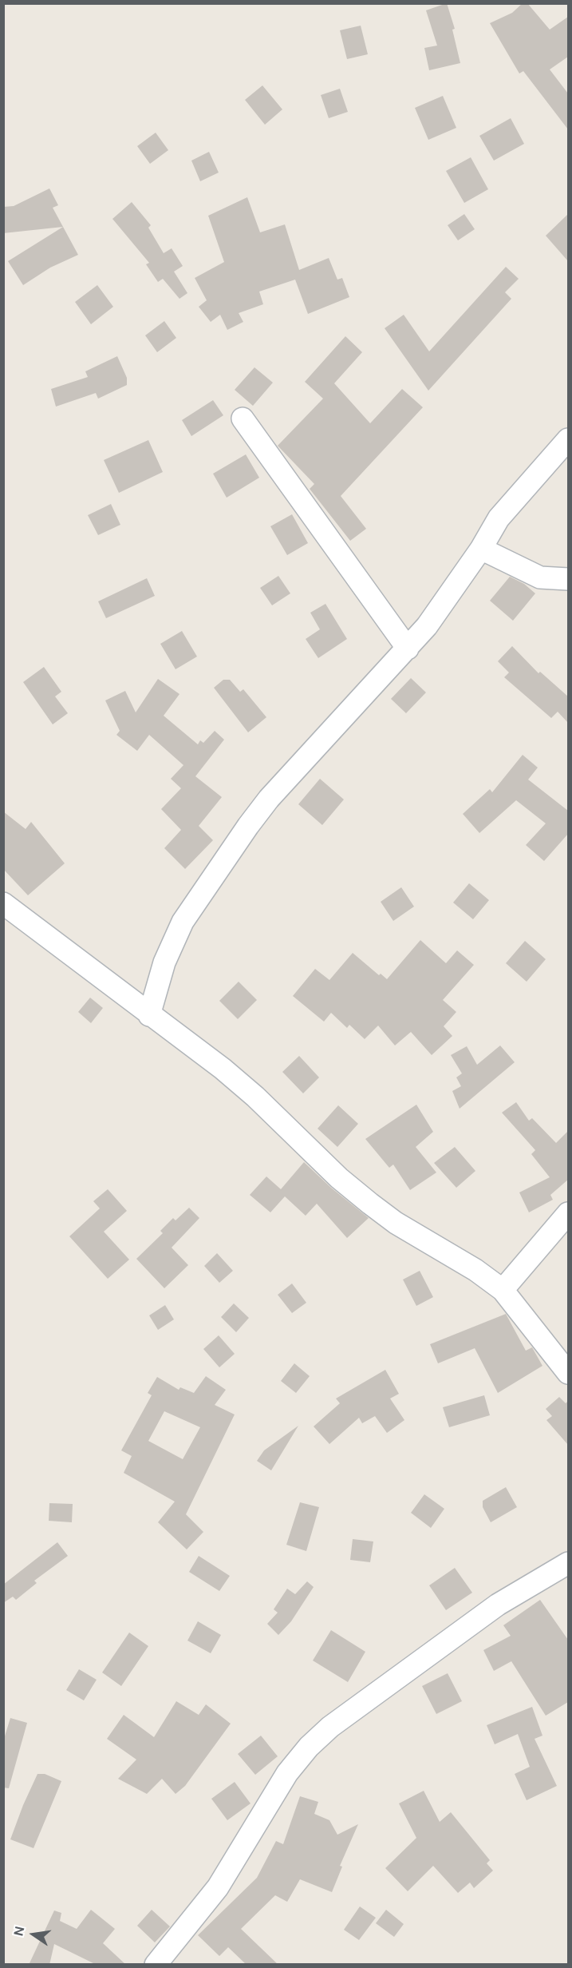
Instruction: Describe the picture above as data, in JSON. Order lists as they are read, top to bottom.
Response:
{
  "north": "left"
}
